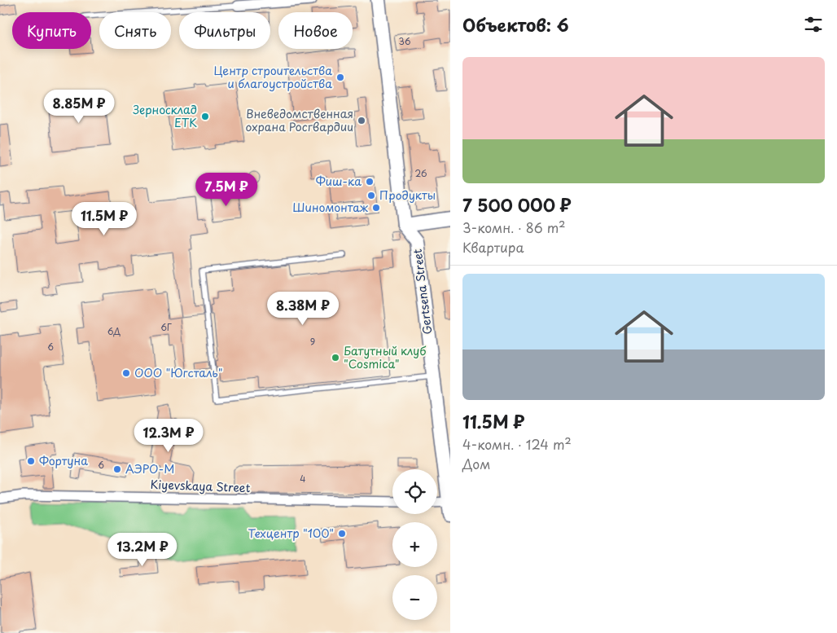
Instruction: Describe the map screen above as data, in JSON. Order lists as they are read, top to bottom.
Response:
{
  "streets": {
    "street": ["Gertsena Street", "Kiyevskaya Street"]
  },
  "places": [
    "Центр строительства и благоустройства",
    "Зерносклад ЕТК",
    "Вневедомственная охрана Росгвардии",
    "Фиш-ка",
    "Продукты",
    "Шиномонтаж",
    "Батутный клуб \"Cosmica\"",
    "ООО \"Югсталь\"",
    "Фортуна",
    "АЭРО-М",
    "Техцентр \"100\""
  ],
  "house_numbers": [
    "36",
    "26",
    "6Г",
    "6Д",
    "9",
    "6",
    "6",
    "4"
  ],
  "page": {
    "heading": "Объектов: 6",
    "chip": [
      "Купить",
      "Снять",
      "Фильтры",
      "Новое"
    ],
    "list": [
      {
        "name": "7 500 000 ₽",
        "note": "3-комн. · 86 m² · Квартира"
      },
      {
        "name": "11.5M ₽",
        "note": "4-комн. · 124 m² · Дом"
      }
    ],
    "price": [
      "8.85M ₽",
      "7.5M ₽",
      "11.5M ₽",
      "8.38M ₽",
      "12.3M ₽",
      "13.2M ₽"
    ],
    "map_buttons": ["+", "−"]
  }
}
